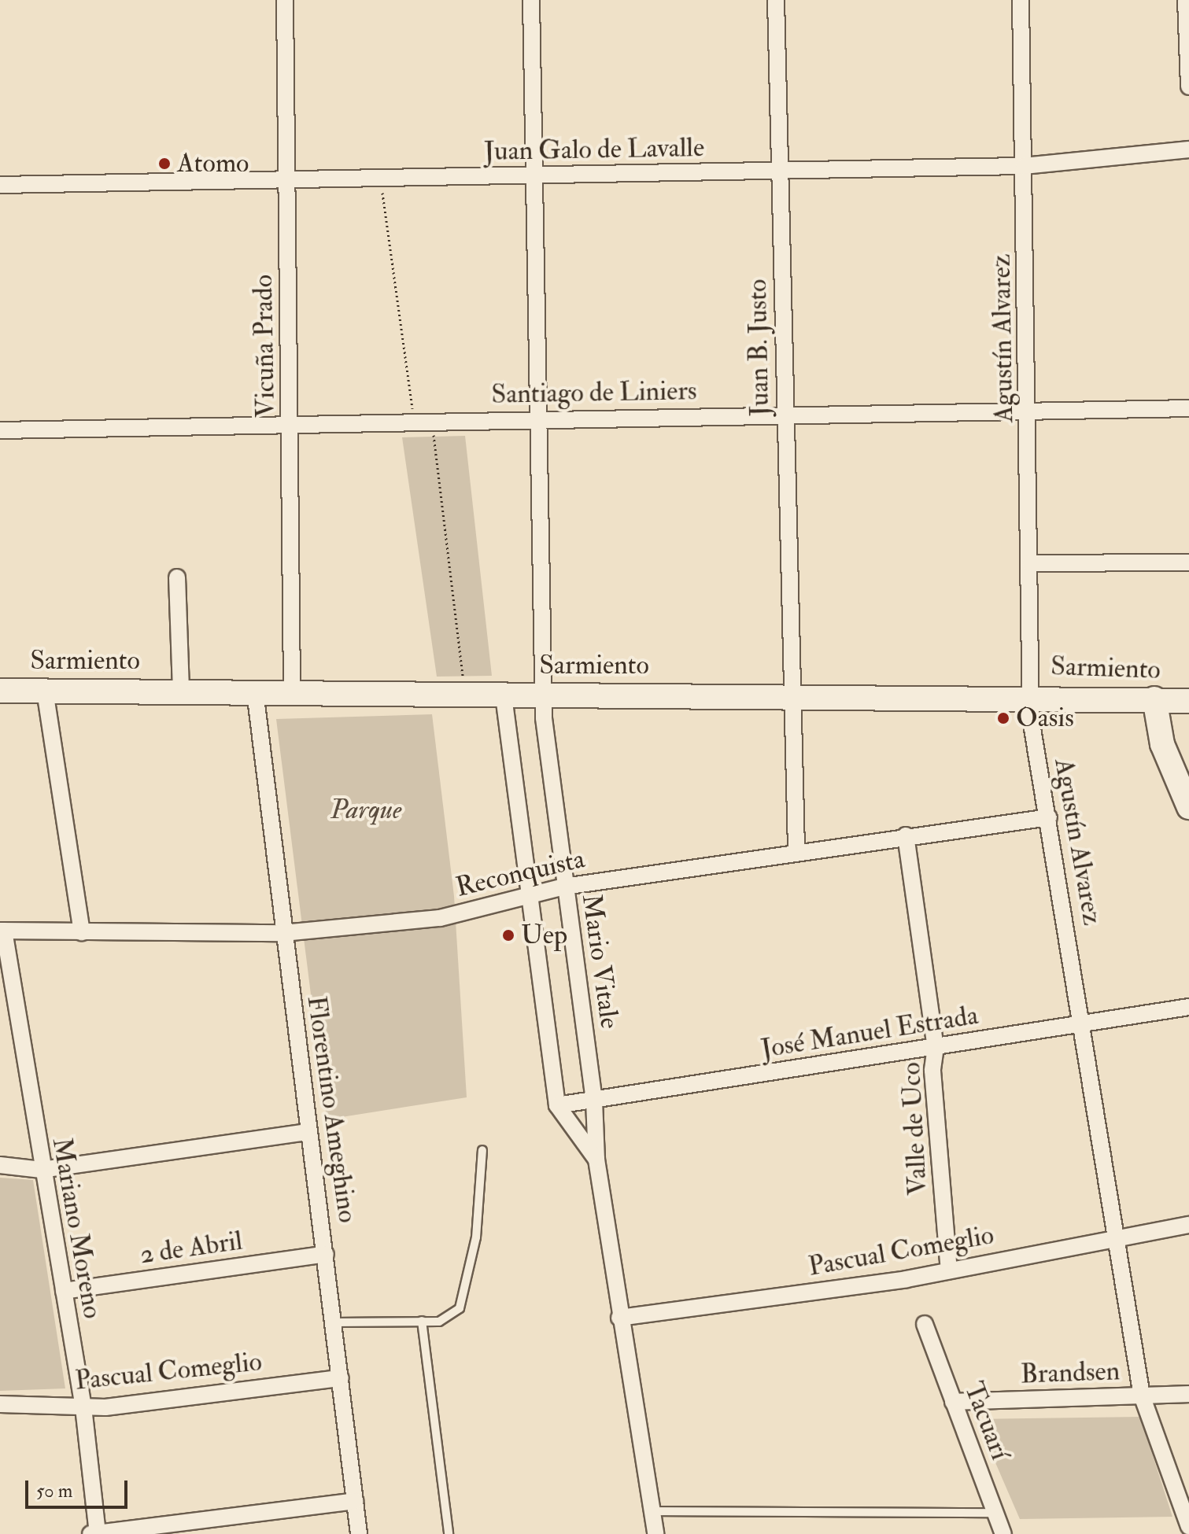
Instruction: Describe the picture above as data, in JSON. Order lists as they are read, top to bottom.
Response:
{
  "streets": {
    "street": [
      "Juan Galo de Lavalle",
      "Agustín Alvarez",
      "Vicuña Prado",
      "Juan B. Justo",
      "Santiago de Liniers",
      "Sarmiento",
      "Reconquista",
      "Mario Vitale",
      "José Manuel Estrada",
      "Florentino Ameghino",
      "Valle de Uco",
      "Mariano Moreno",
      "2 de Abril",
      "Pascual Comeglio",
      "Brandsen",
      "Tacuarí"
    ]
  },
  "crossings": [
    ["Juan Galo de Lavalle", "Agustín Alvarez"],
    ["Juan Galo de Lavalle", "Vicuña Prado"],
    ["Juan Galo de Lavalle", "Juan B. Justo"],
    ["Juan Galo de Lavalle", "Mario Vitale"],
    ["Agustín Alvarez", "Santiago de Liniers"],
    ["Agustín Alvarez", "Sarmiento"],
    ["Agustín Alvarez", "Reconquista"],
    ["Agustín Alvarez", "José Manuel Estrada"],
    ["Agustín Alvarez", "Pascual Comeglio"],
    ["Agustín Alvarez", "Brandsen"],
    ["Vicuña Prado", "Santiago de Liniers"],
    ["Vicuña Prado", "Sarmiento"],
    ["Juan B. Justo", "Santiago de Liniers"],
    ["Juan B. Justo", "Sarmiento"],
    ["Juan B. Justo", "Reconquista"],
    ["Santiago de Liniers", "Mario Vitale"],
    ["Sarmiento", "Mario Vitale"],
    ["Sarmiento", "Florentino Ameghino"],
    ["Reconquista", "Mario Vitale"],
    ["Reconquista", "Florentino Ameghino"],
    ["Reconquista", "Valle de Uco"],
    ["Reconquista", "Mariano Moreno"],
    ["Mario Vitale", "José Manuel Estrada"],
    ["Mario Vitale", "Pascual Comeglio"],
    ["José Manuel Estrada", "Valle de Uco"],
    ["Florentino Ameghino", "2 de Abril"],
    ["Florentino Ameghino", "Pascual Comeglio"],
    ["Valle de Uco", "Pascual Comeglio"],
    ["Mariano Moreno", "2 de Abril"],
    ["Mariano Moreno", "Pascual Comeglio"],
    ["Brandsen", "Tacuarí"]
  ],
  "parks": ["Parque"],
  "places": ["Atomo", "Oasis", "Uep"],
  "scale_bar": "50 m"
}
